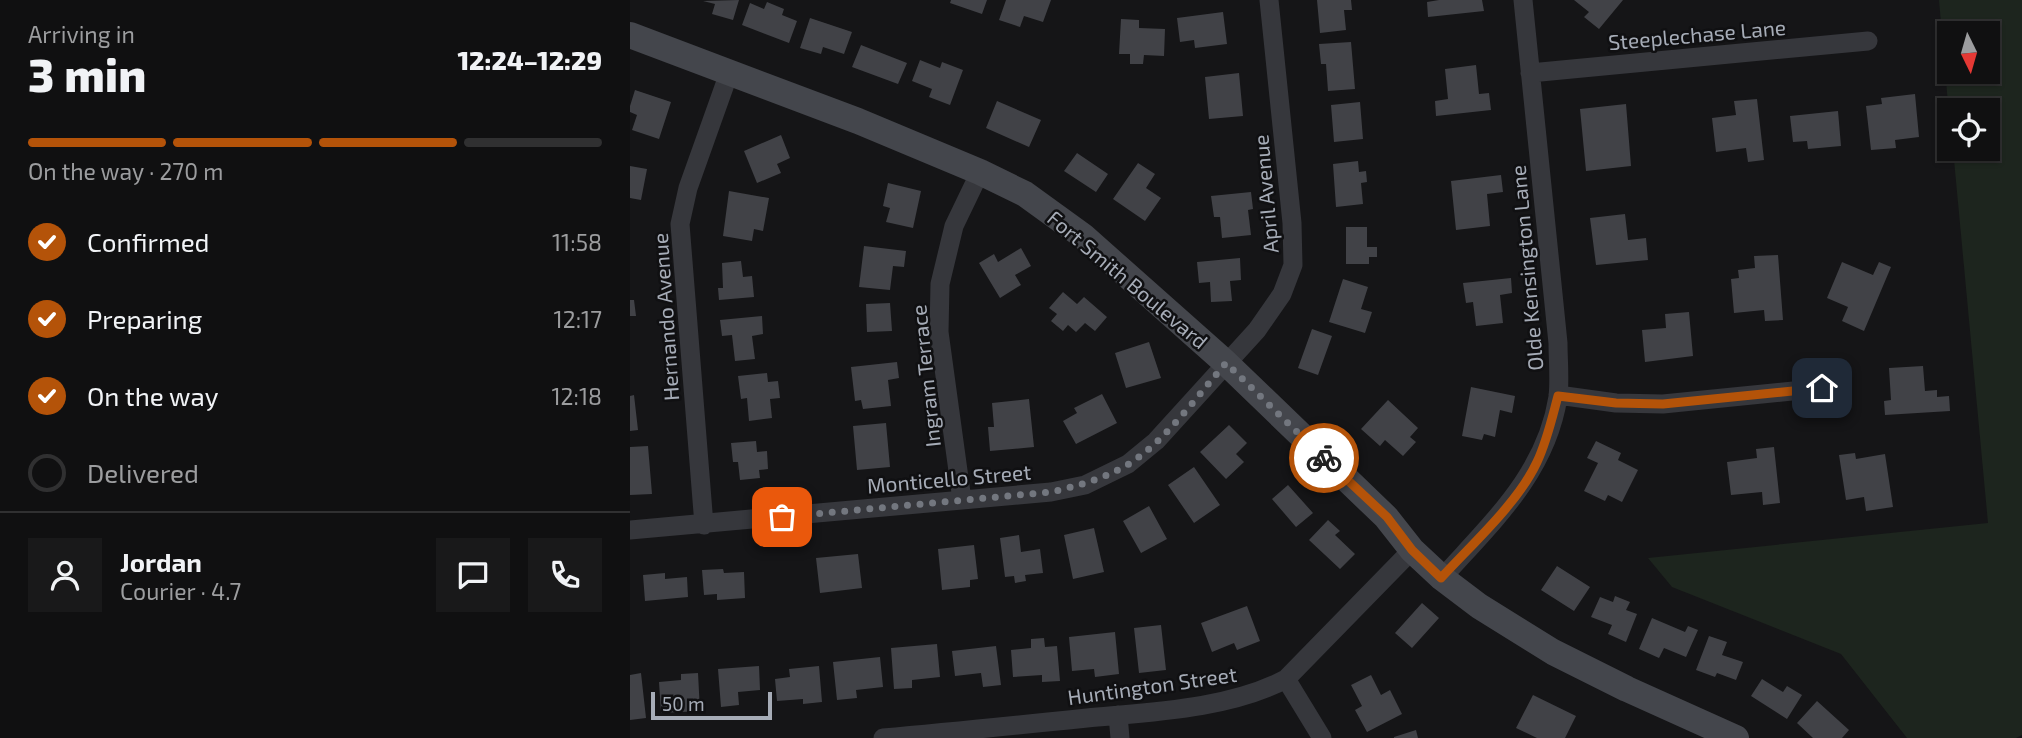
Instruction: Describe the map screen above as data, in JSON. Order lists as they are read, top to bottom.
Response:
{
  "streets": {
    "street": [
      "Steeplechase Lane",
      "April Avenue",
      "Olde Kensington Lane",
      "Fort Smith Boulevard",
      "Hernando Avenue",
      "Ingram Terrace",
      "Monticello Street",
      "Huntington Street"
    ]
  },
  "crossings": [
    ["Steeplechase Lane", "Olde Kensington Lane"],
    ["April Avenue", "Fort Smith Boulevard"],
    ["April Avenue", "Monticello Street"],
    ["Olde Kensington Lane", "Fort Smith Boulevard"],
    ["Fort Smith Boulevard", "Hernando Avenue"],
    ["Fort Smith Boulevard", "Ingram Terrace"],
    ["Fort Smith Boulevard", "Monticello Street"],
    ["Fort Smith Boulevard", "Huntington Street"],
    ["Hernando Avenue", "Monticello Street"],
    ["Ingram Terrace", "Monticello Street"]
  ],
  "scale_bar": "50 m",
  "north": "bottom",
  "page": {
    "heading": ["3 min", "Arriving in", "12:24–12:29"],
    "panel": ["Jordan", "Courier · 4.7"],
    "bar": "On the way · 270 m",
    "list": [
      ["Confirmed", "11:58"],
      ["Preparing", "12:17"],
      ["On the way", "12:18"],
      "Delivered"
    ],
    "scale": "50 m"
  }
}
